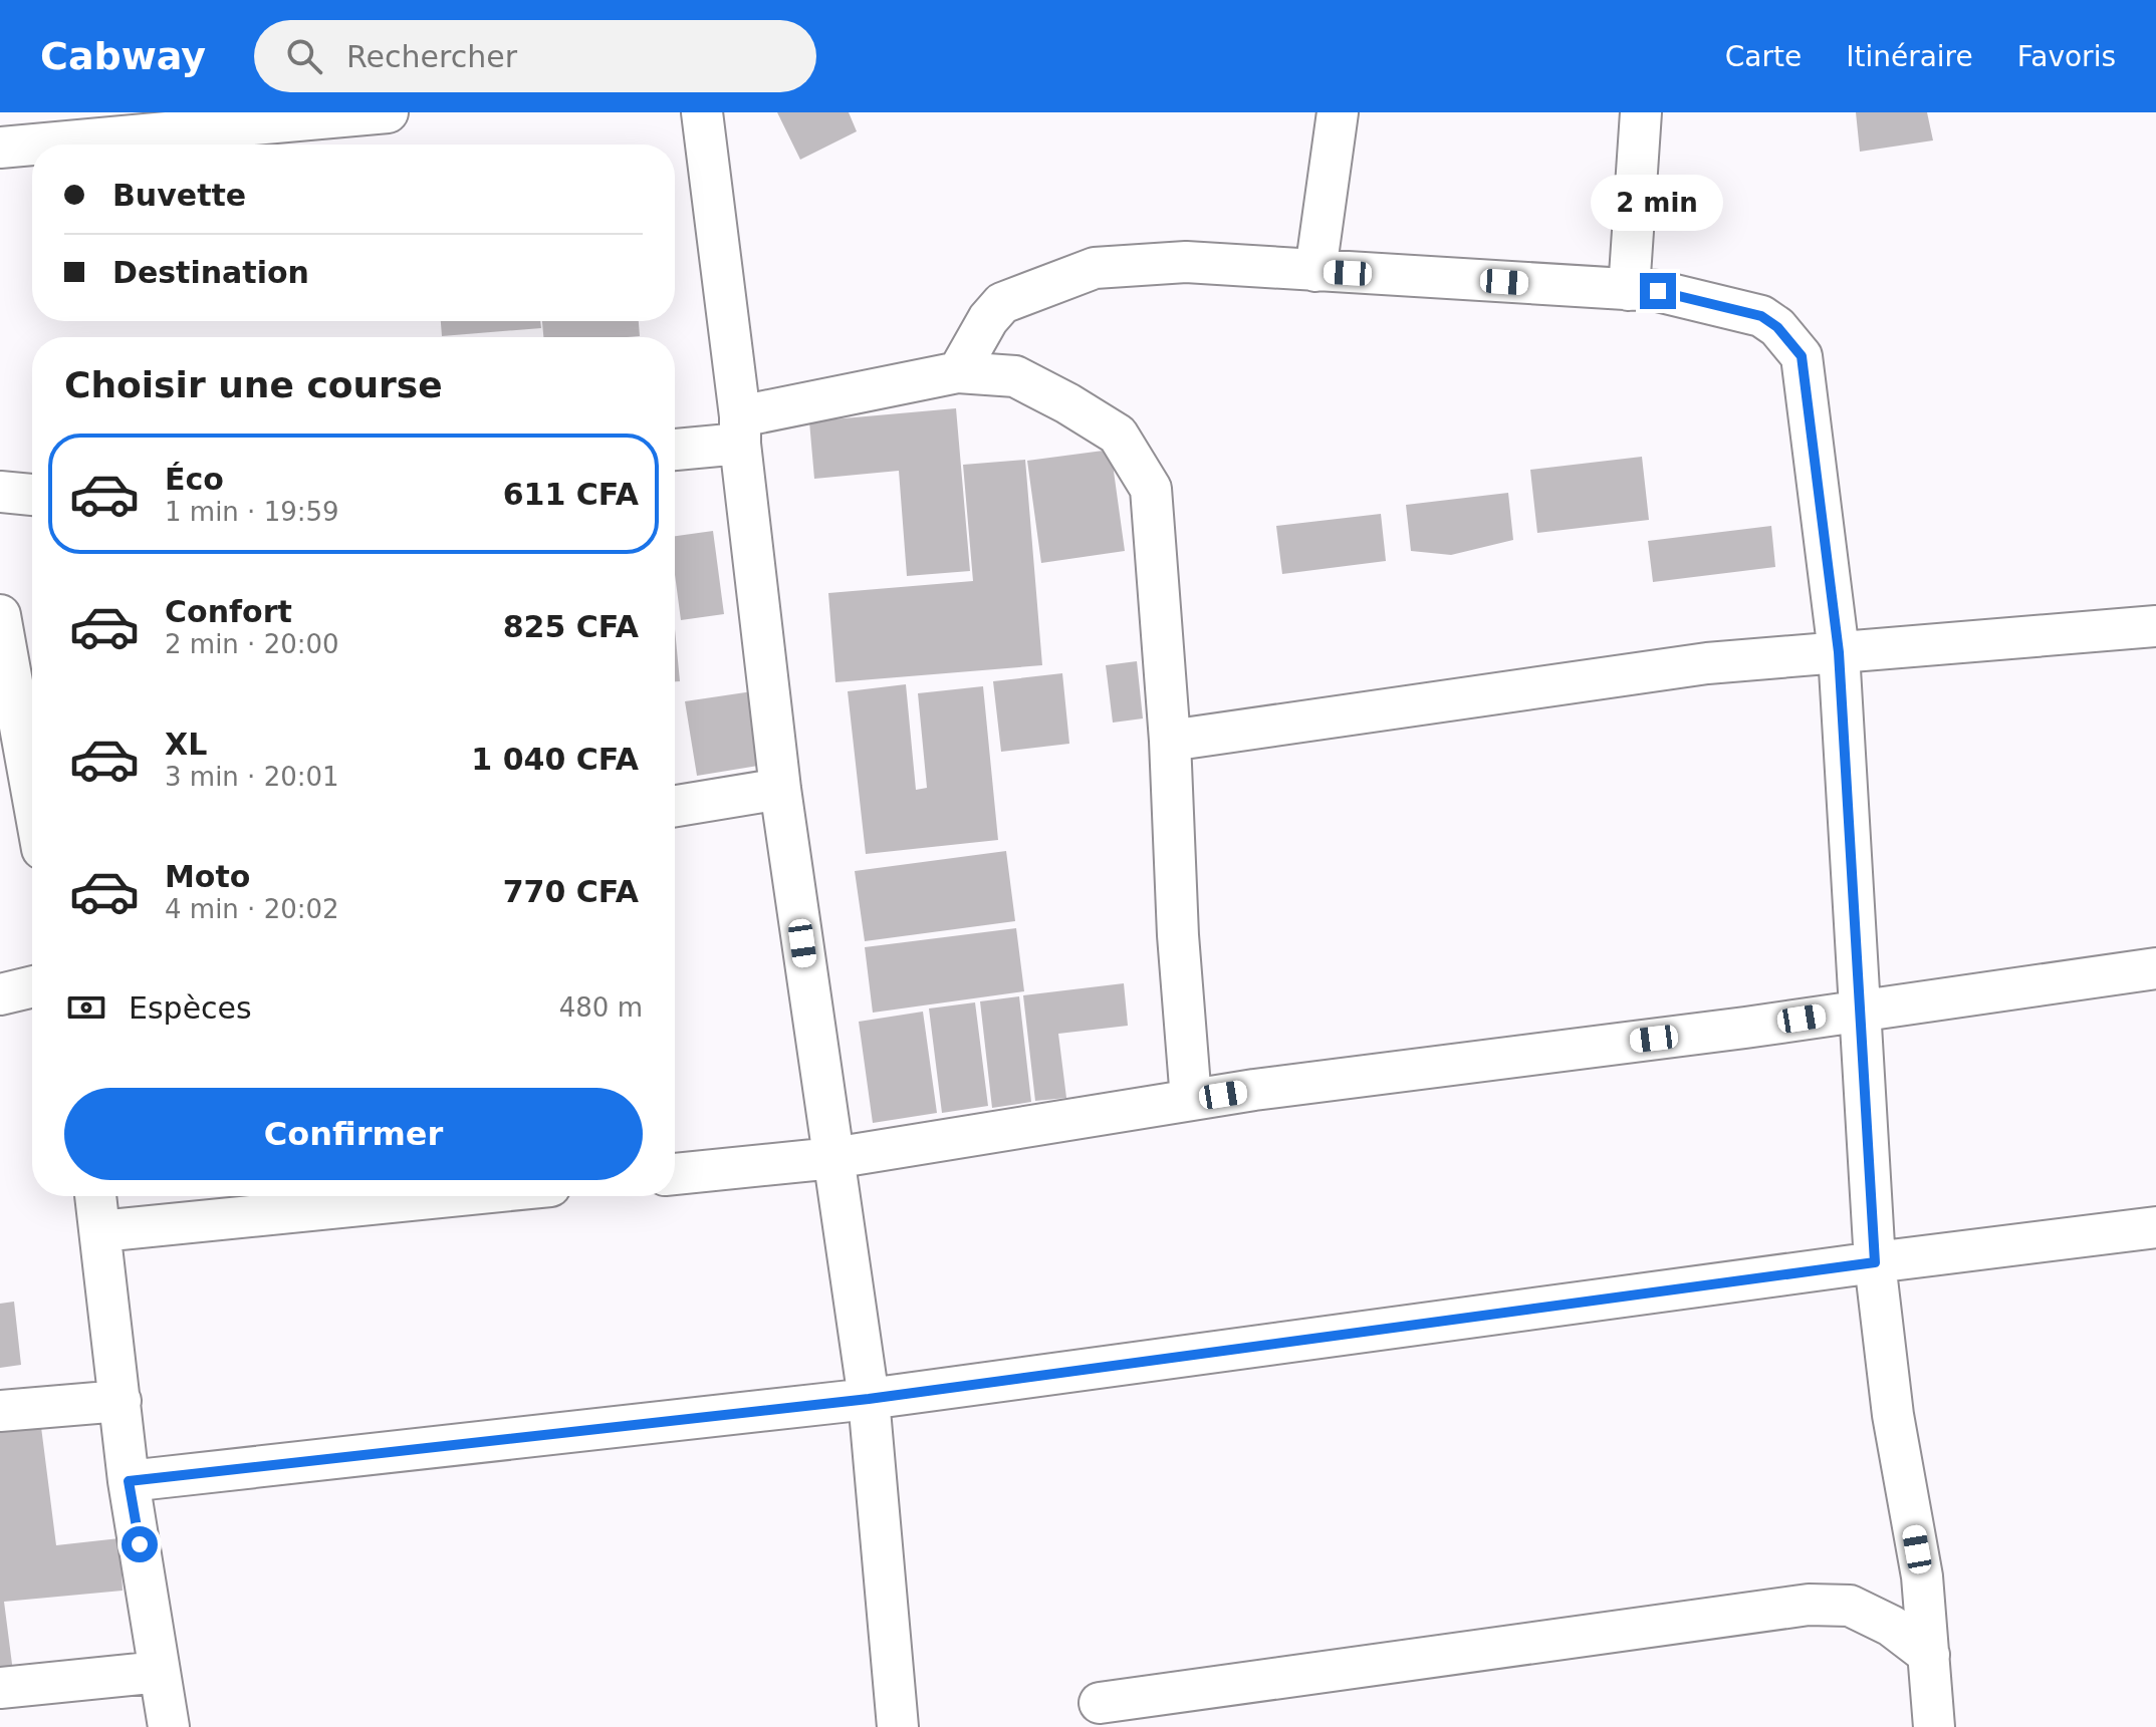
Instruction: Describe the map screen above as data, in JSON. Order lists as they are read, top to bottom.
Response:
{
  "page": {
    "header": "Cabway",
    "search": "Rechercher",
    "nav": ["Carte", "Itinéraire", "Favoris"],
    "banner": ["Buvette", "Destination"],
    "bubble": "2 min",
    "heading": "Choisir une course",
    "list": [
      {
        "name": "Éco",
        "note": "1 min · 19:59",
        "value": "611 CFA"
      },
      {
        "name": "Confort",
        "note": "2 min · 20:00",
        "value": "825 CFA"
      },
      {
        "name": "XL",
        "note": "3 min · 20:01",
        "value": "1 040 CFA"
      },
      {
        "name": "Moto",
        "note": "4 min · 20:02",
        "value": "770 CFA"
      }
    ],
    "pay": ["Espèces", "480 m"],
    "buttons": "Confirmer"
  }
}
